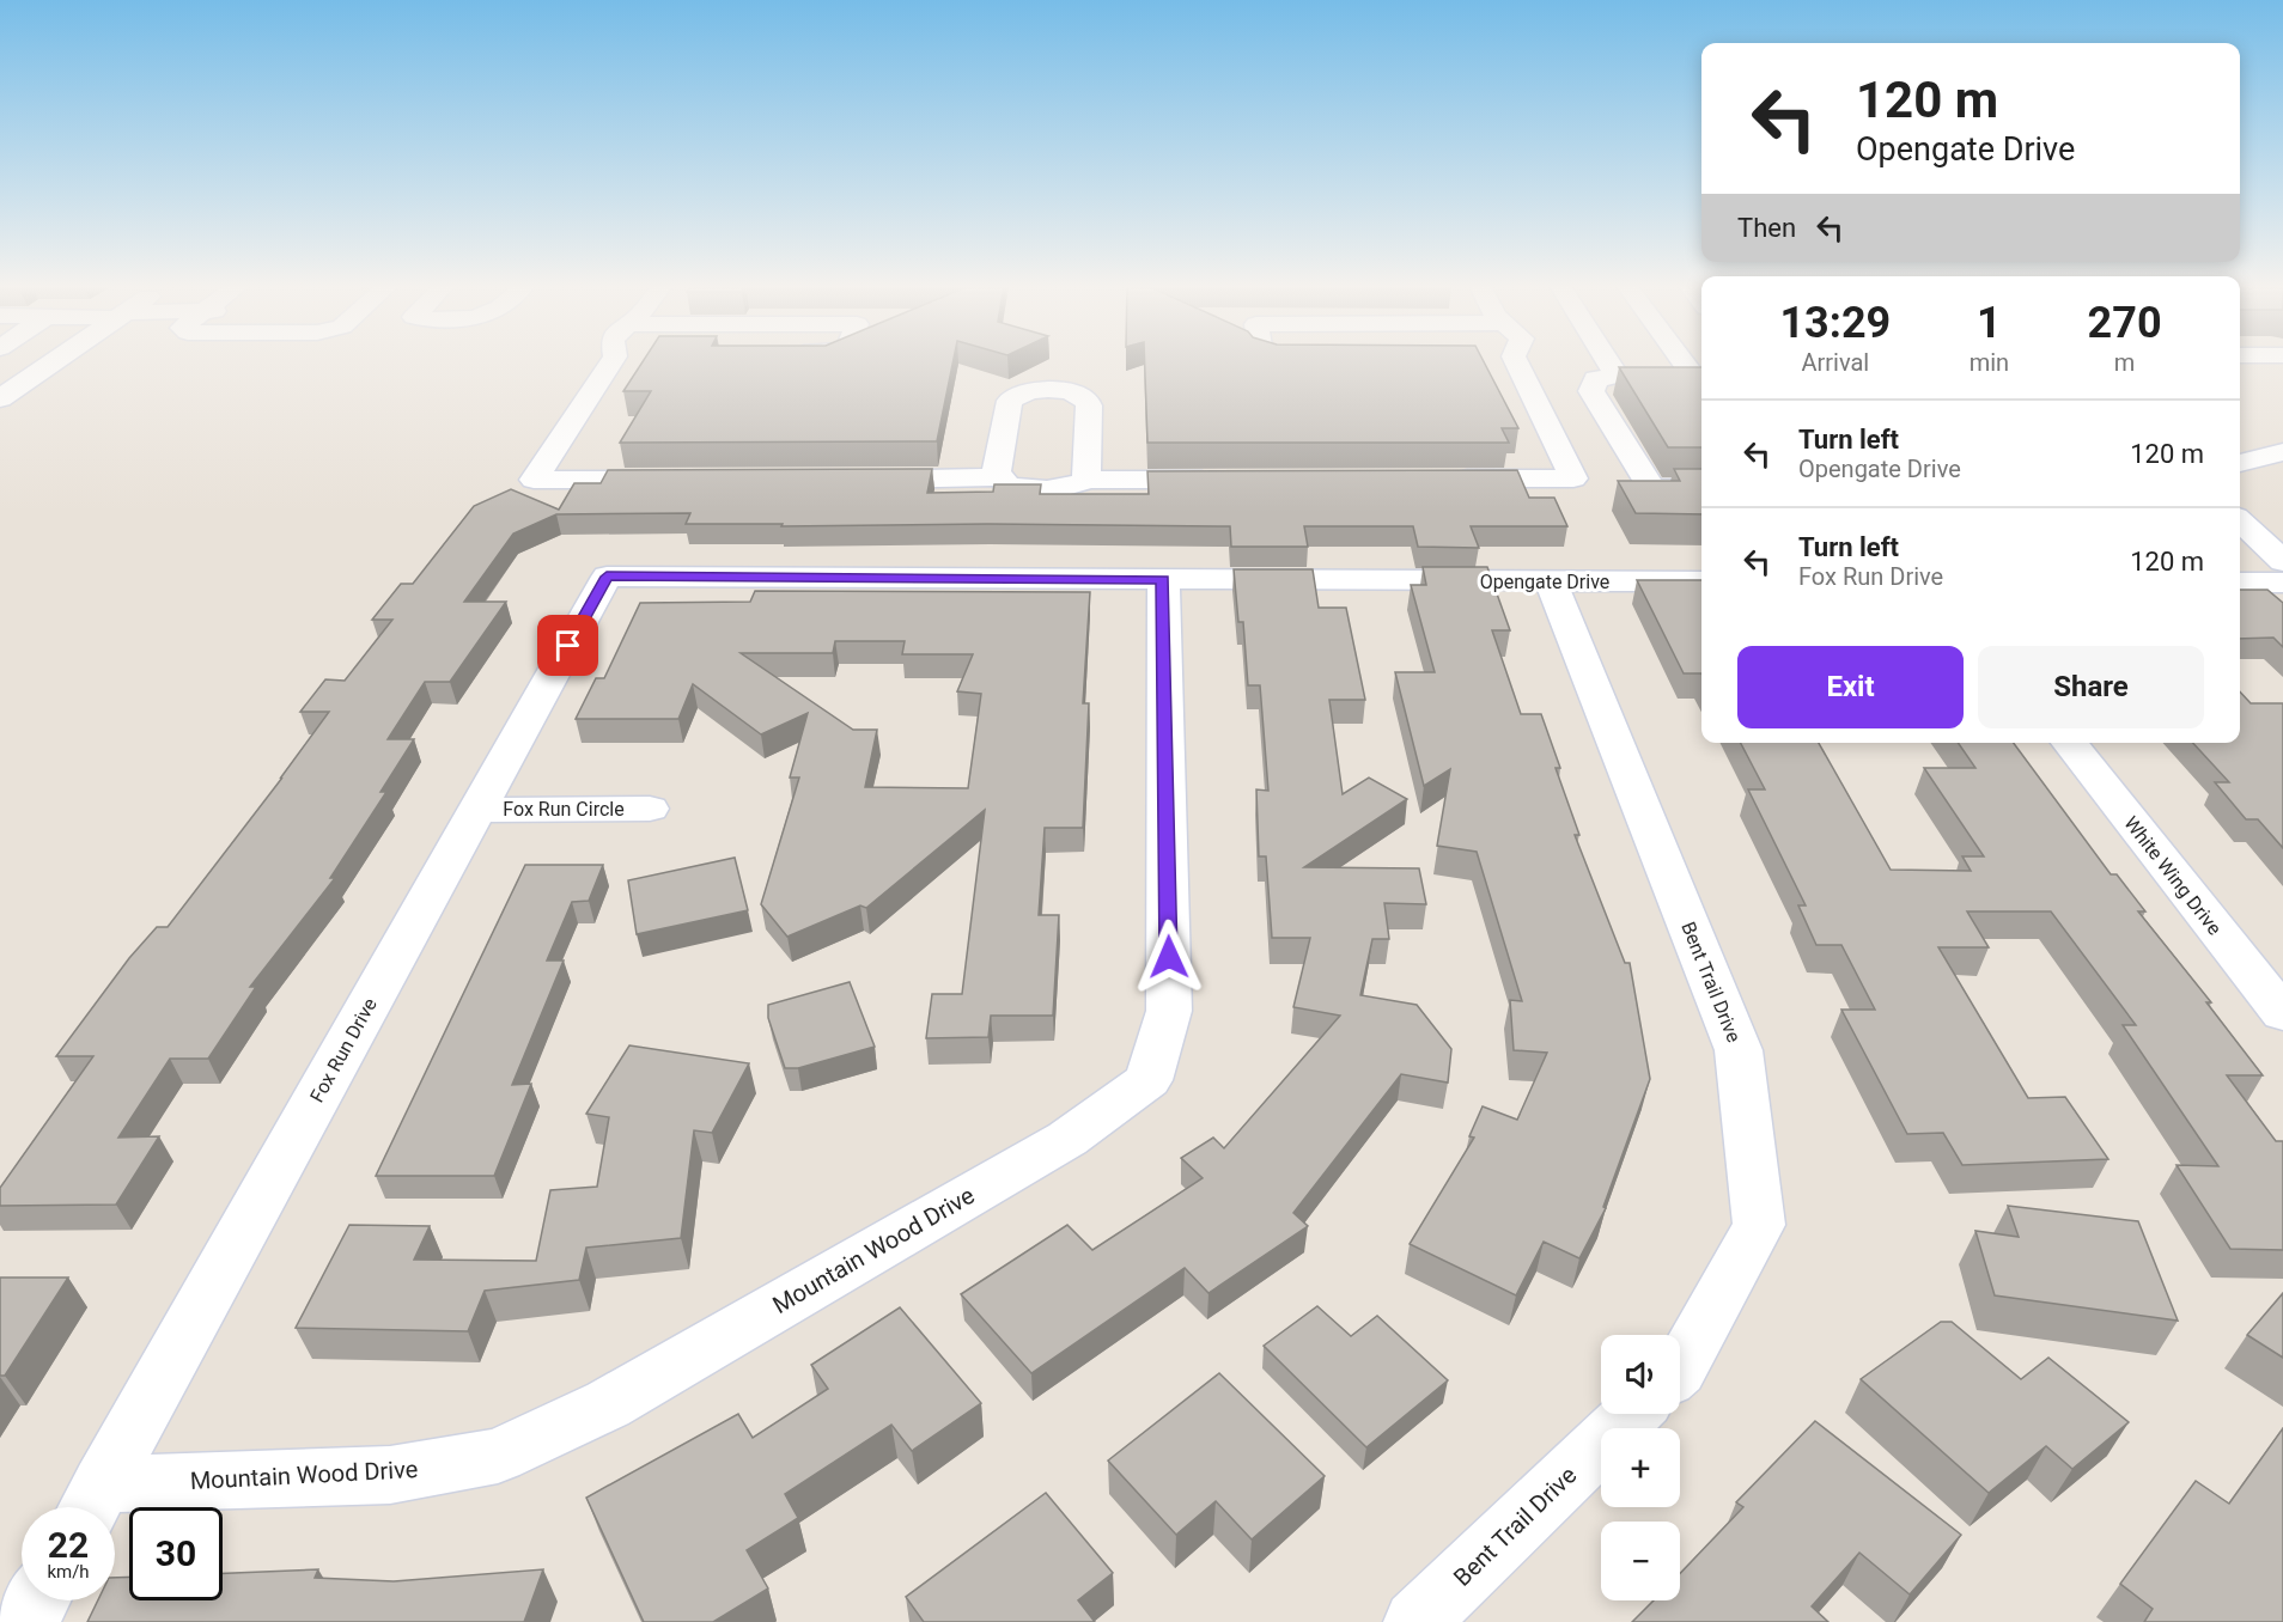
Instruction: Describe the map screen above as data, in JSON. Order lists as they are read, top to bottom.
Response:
{
  "streets": {
    "street": [
      "Opengate Drive",
      "Fox Run Circle",
      "White Wing Drive",
      "Bent Trail Drive",
      "Fox Run Drive",
      "Mountain Wood Drive"
    ]
  },
  "crossings": [
    ["Opengate Drive", "Bent Trail Drive"],
    ["Opengate Drive", "Fox Run Drive"],
    ["Opengate Drive", "Mountain Wood Drive"],
    ["Fox Run Circle", "Fox Run Drive"],
    ["Fox Run Drive", "Mountain Wood Drive"]
  ],
  "page": {
    "turn": ["120 m", "Opengate Drive"],
    "then": "Then",
    "eta": [
      "13:29",
      "Arrival",
      "1",
      "min",
      "270",
      "m"
    ],
    "list": [
      {
        "name": "Turn left",
        "note": "Opengate Drive",
        "value": "120 m"
      },
      {
        "name": "Turn left",
        "note": "Fox Run Drive",
        "value": "120 m"
      }
    ],
    "buttons": ["Exit", "Share"],
    "map_buttons": ["+", "−"],
    "speed": "22 km/h",
    "limit": "30"
  }
}
